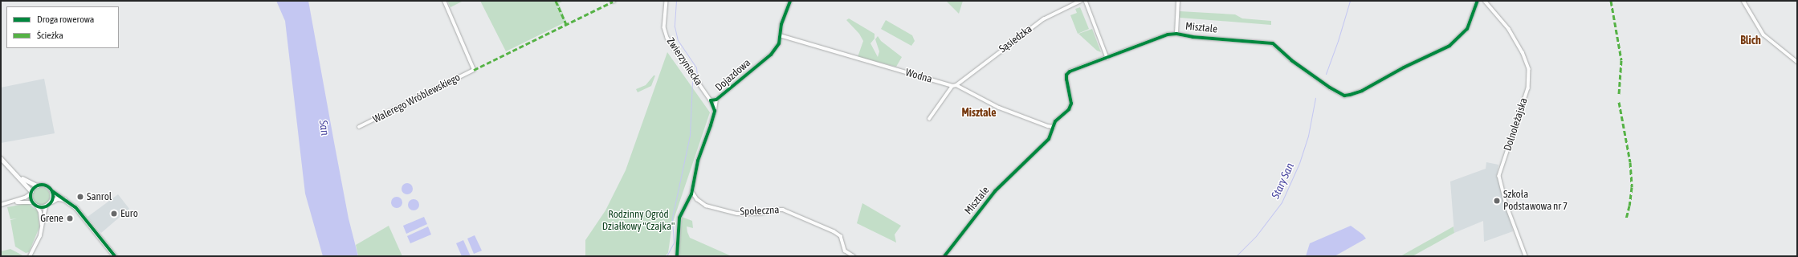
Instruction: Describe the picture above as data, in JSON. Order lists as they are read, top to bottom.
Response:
{
  "streets": {
    "street": [
      "Misztale",
      "Sąsiedzka",
      "Zwierzyniecka",
      "Dojazdowa",
      "Wodna",
      "Walerego Wróblewskiego",
      "Dolnoleżajska",
      "Społeczna"
    ]
  },
  "crossings": [
    ["Zwierzyniecka", "Dojazdowa"],
    ["Dojazdowa", "Wodna"]
  ],
  "districts": ["Blich", "Misztale"],
  "water": ["San", "Stary San"],
  "parks": ["Rodzinny Ogród Działkowy \"Czajka\""],
  "places": [
    "Sanrol",
    "Szkoła Podstawowa nr 7",
    "Euro",
    "Grene"
  ],
  "legend": ["Droga rowerowa", "Ścieżka"]
}
